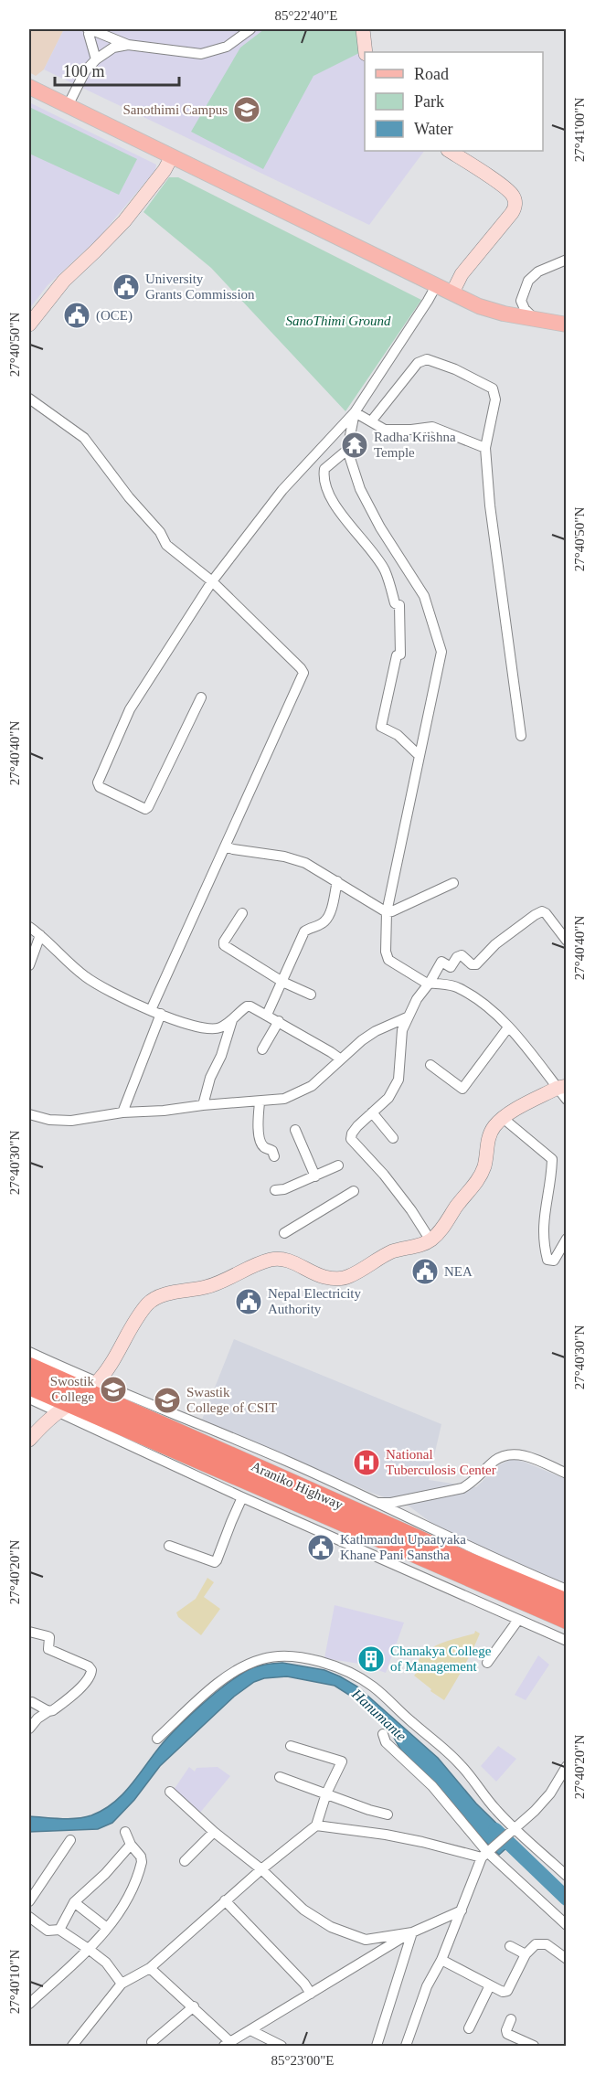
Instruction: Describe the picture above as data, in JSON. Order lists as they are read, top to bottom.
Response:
{
  "streets": {
    "highway": ["Araniko Highway"]
  },
  "water": ["Hanumante"],
  "parks": ["SanoThimi Ground"],
  "places": {
    "school or university": ["Sanothimi Campus", "Swostik College", "Swastik College of CSIT"],
    "public building": [
      "University Grants Commission",
      "(OCE)",
      "NEA",
      "Nepal Electricity Authority",
      "Kathmandu Upaatyaka Khane Pani Sanstha"
    ],
    "temple": ["Radha Krishna Temple"],
    "hospital": ["National Tuberculosis Center"],
    "building": ["Chanakya College of Management"]
  },
  "legend": ["Road", "Park", "Water"],
  "scale_bar": "100 m",
  "coordinates": [
    "85°22'40\"E",
    "27°41'00\"N",
    "27°40'50\"N",
    "27°40'40\"N",
    "27°40'30\"N",
    "27°40'20\"N",
    "27°40'10\"N",
    "85°23'00\"E"
  ]
}
